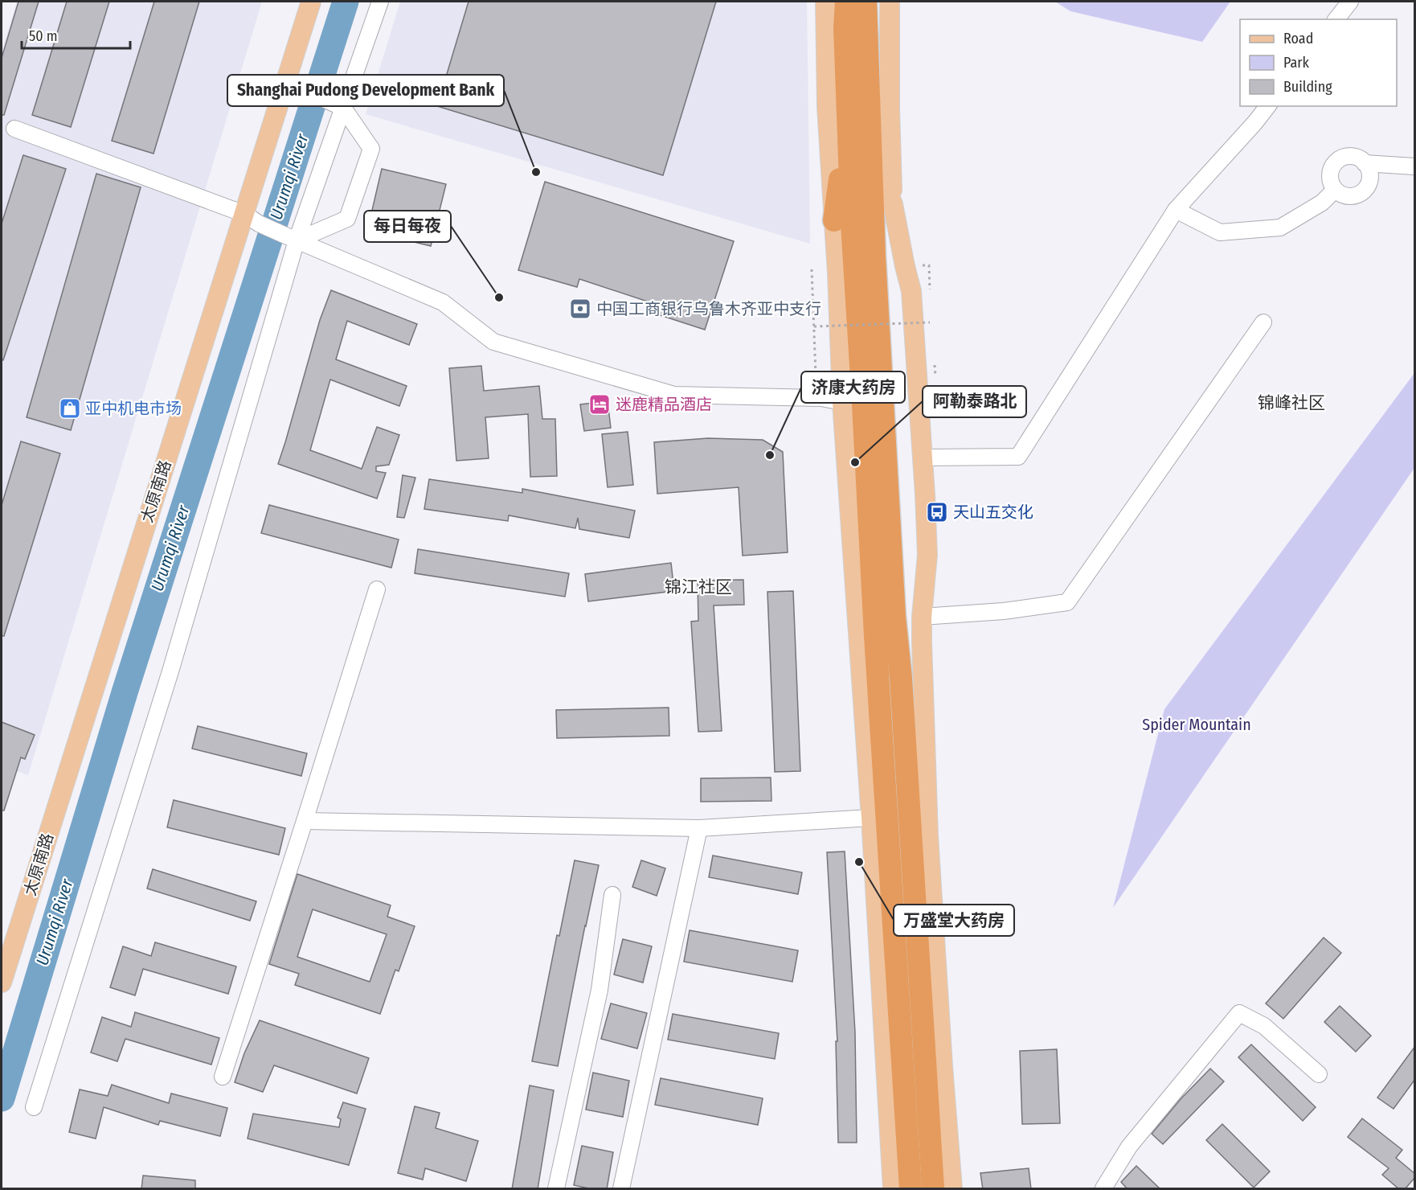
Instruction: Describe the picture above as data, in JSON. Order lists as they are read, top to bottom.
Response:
{
  "streets": {
    "main road": ["太原南路"]
  },
  "districts": ["锦峰社区", "锦江社区"],
  "water": ["Urumqi River"],
  "parks": ["Spider Mountain"],
  "places": {
    "other": [
      "Shanghai Pudong Development Bank",
      "每日每夜",
      "济康大药房",
      "阿勒泰路北",
      "万盛堂大药房"
    ],
    "bank": ["中国工商银行乌鲁木齐亚中支行"],
    "hotel": ["迷鹿精品酒店"],
    "shop": ["亚中机电市场"],
    "bus stop": ["天山五交化"]
  },
  "legend": ["Road", "Park", "Building"],
  "scale_bar": "50 m"
}
